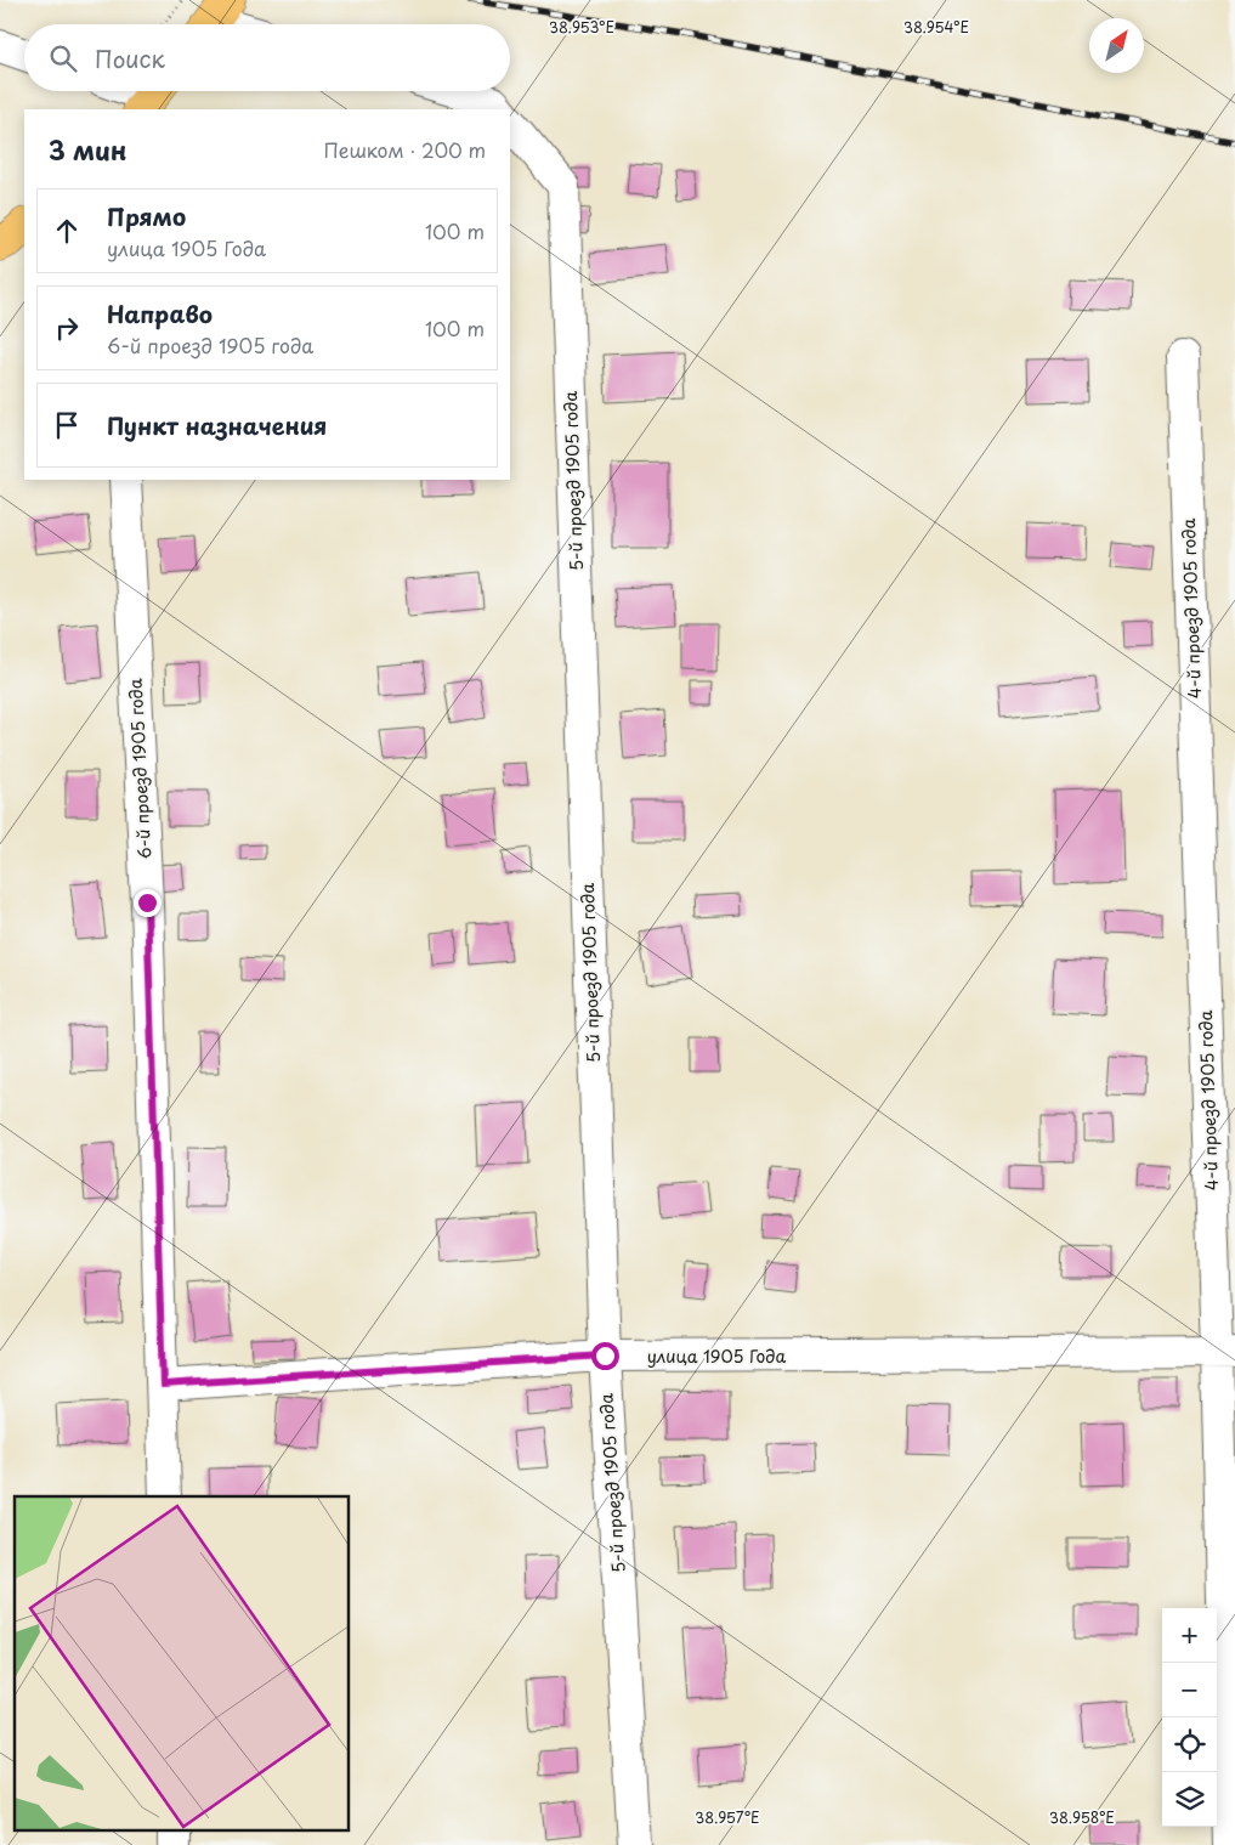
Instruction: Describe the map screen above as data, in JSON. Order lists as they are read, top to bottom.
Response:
{
  "streets": {
    "street": [
      "5-й проезд 1905 года",
      "4-й проезд 1905 года",
      "6-й проезд 1905 года",
      "улица 1905 Года"
    ]
  },
  "crossings": [
    ["5-й проезд 1905 года", "улица 1905 Года"],
    ["4-й проезд 1905 года", "улица 1905 Года"],
    ["6-й проезд 1905 года", "улица 1905 Года"]
  ],
  "north": "top right",
  "page": {
    "search": "Поиск",
    "heading": ["3 мин", "Пешком · 200 m"],
    "list": [
      ["Прямо", "улица 1905 Года", "100 m"],
      ["Направо", "6-й проезд 1905 года", "100 m"],
      "Пункт назначения"
    ],
    "map_buttons": ["+", "−"]
  },
  "coordinates": [
    "38.953°E",
    "38.954°E",
    "38.957°E",
    "38.958°E"
  ]
}
